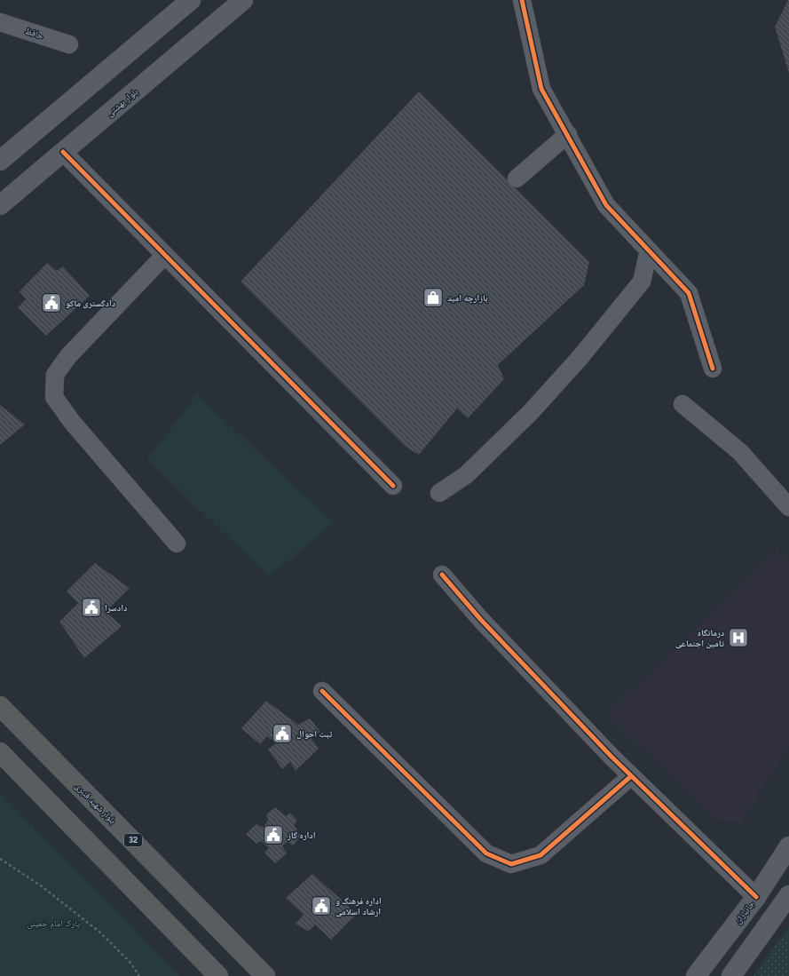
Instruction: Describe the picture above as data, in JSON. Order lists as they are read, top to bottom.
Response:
{
  "streets": {
    "highway": ["بلوار شهید قنبری", "32"],
    "main road": ["بلوار بهشتی", "جانبازان"],
    "street": ["حافظ"]
  },
  "parks": ["پارک امام خمینی"],
  "places": {
    "shop": ["بازارچه امید"],
    "public building": [
      "دادگستری ماکو",
      "دادسرا",
      "ثبت احوال",
      "اداره گاز",
      "اداره فرهنگ و ارشاد اسلامی"
    ],
    "hospital": ["درمانگاه تامین اجتماعی"]
  }
}
